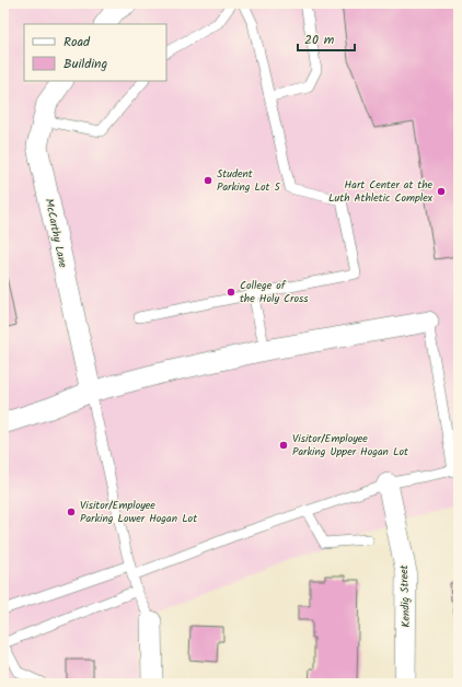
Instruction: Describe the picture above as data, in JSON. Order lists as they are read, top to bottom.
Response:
{
  "streets": {
    "street": ["McCarthy Lane", "Kendig Street"]
  },
  "places": [
    "Student Parking Lot 5",
    "Hart Center at the Luth Athletic Complex",
    "College of the Holy Cross",
    "Visitor/Employee Parking Upper Hogan Lot",
    "Visitor/Employee Parking Lower Hogan Lot"
  ],
  "legend": ["Road", "Building"],
  "scale_bar": "20 m"
}
